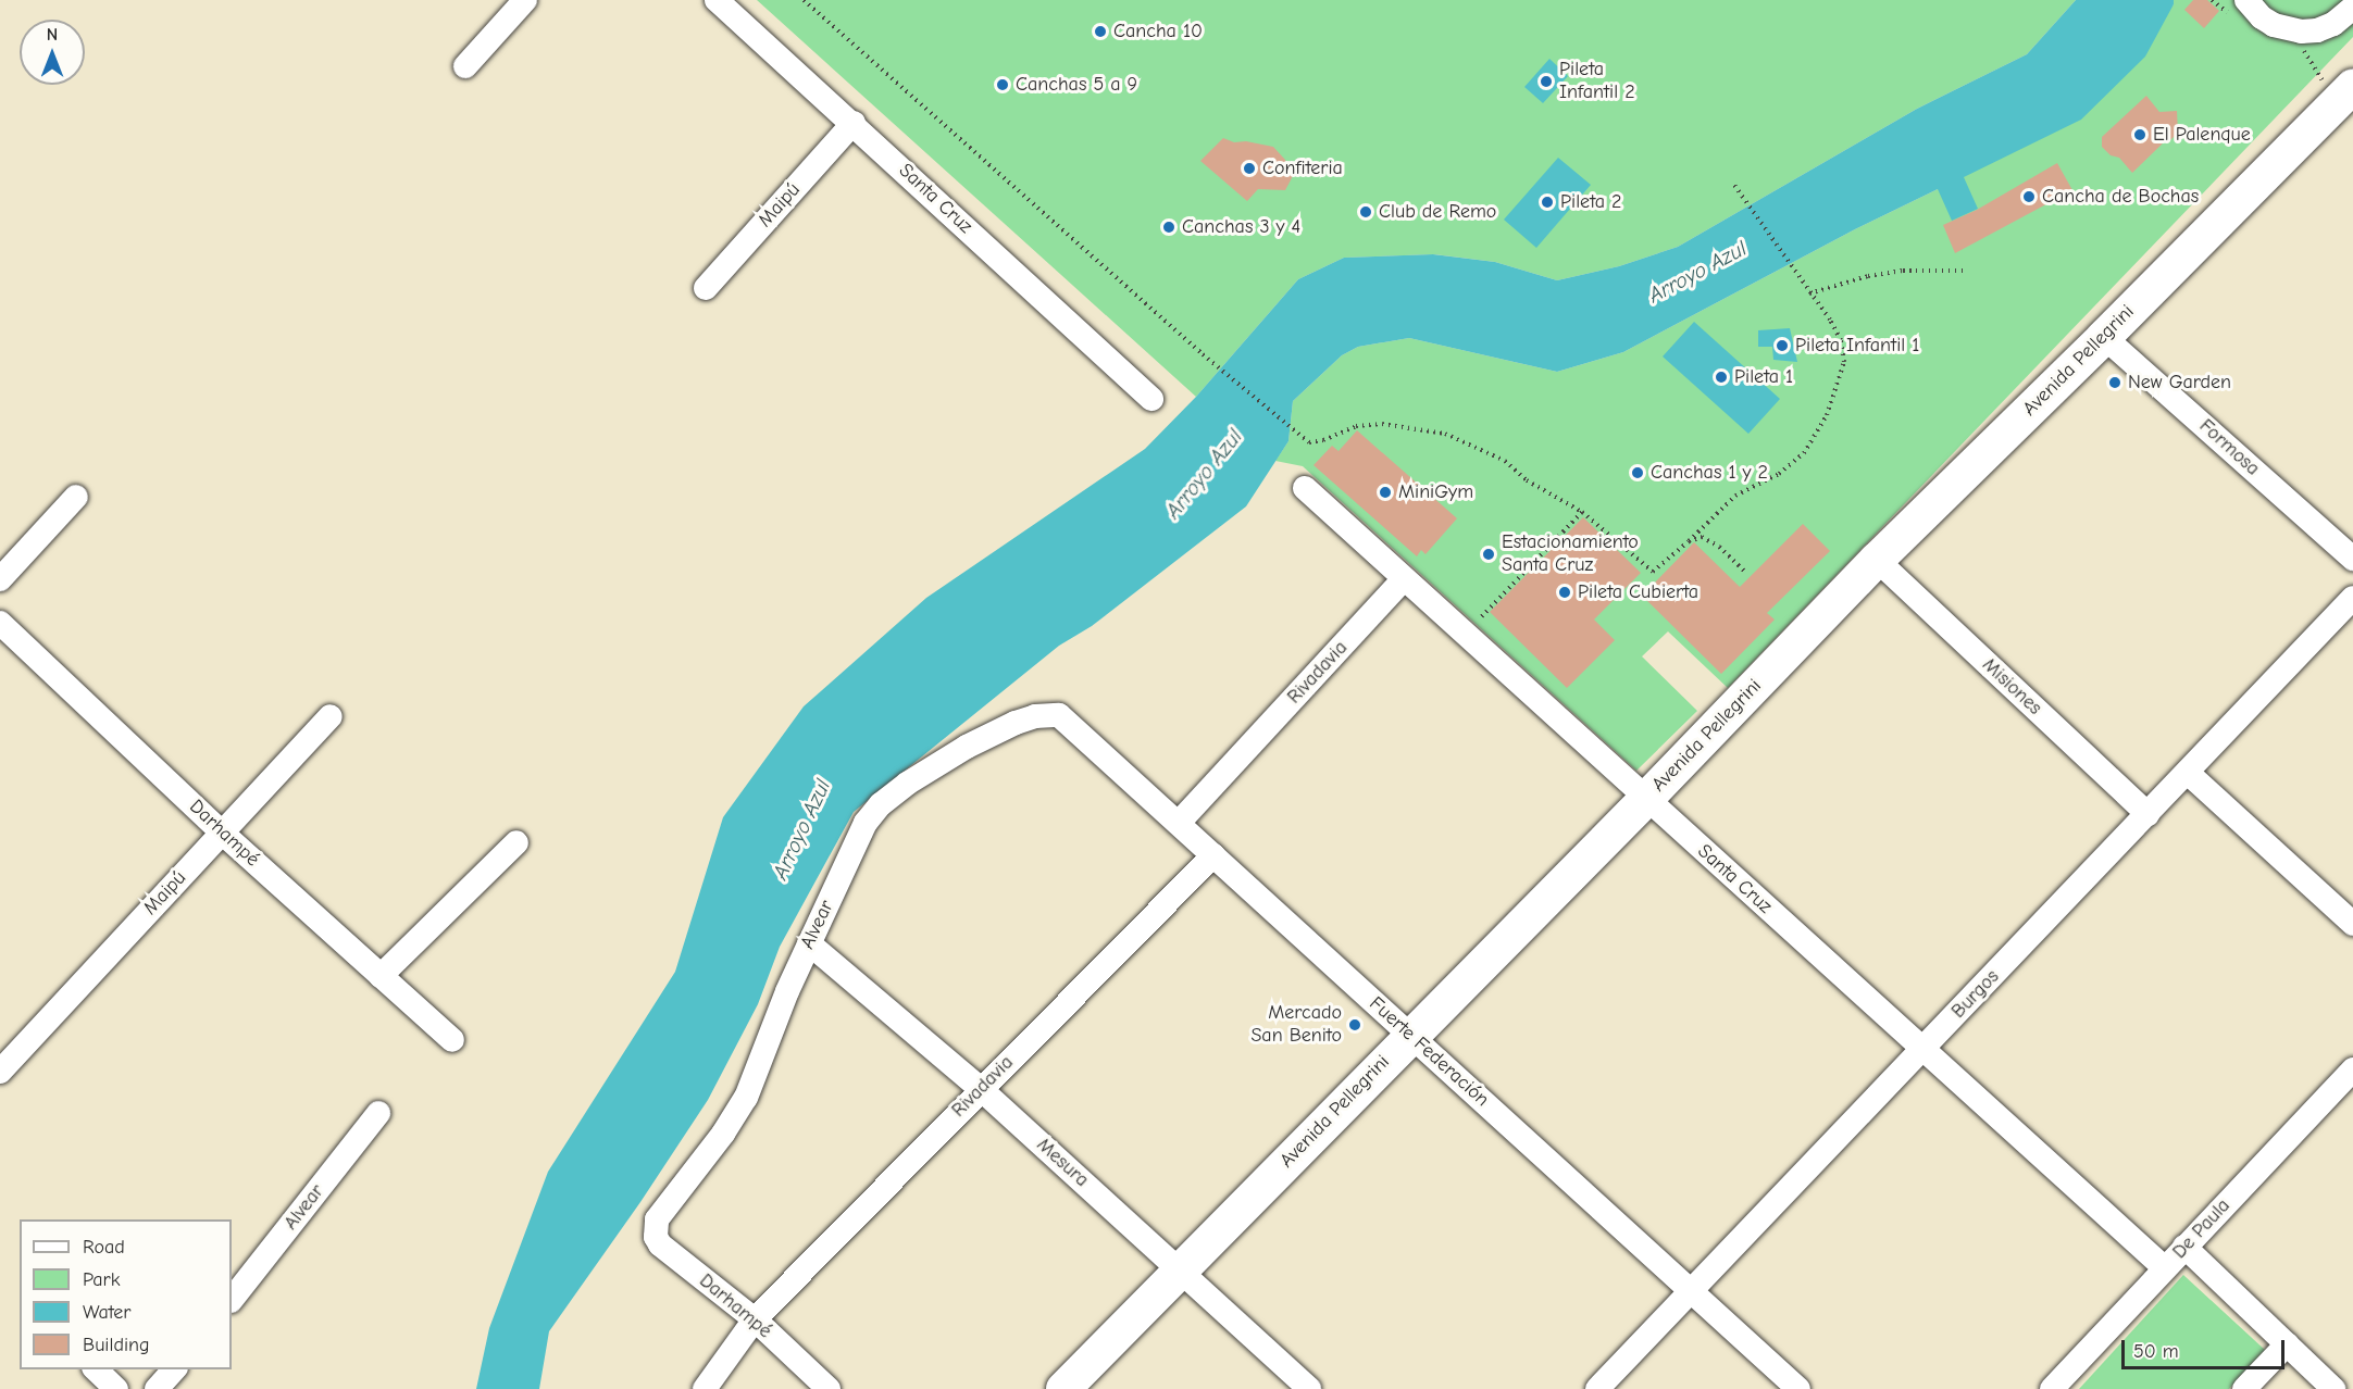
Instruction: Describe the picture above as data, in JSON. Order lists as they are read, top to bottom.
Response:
{
  "streets": {
    "main road": ["Avenida Pellegrini"],
    "street": [
      "Santa Cruz",
      "Maipú",
      "Formosa",
      "Rivadavia",
      "Misiones",
      "Darhampé",
      "Alvear",
      "Burgos",
      "Fuerte Federación",
      "Mesura",
      "De Paula"
    ]
  },
  "crossings": [
    ["Santa Cruz", "Maipú"],
    ["Santa Cruz", "Avenida Pellegrini"],
    ["Santa Cruz", "Rivadavia"],
    ["Santa Cruz", "Burgos"],
    ["Santa Cruz", "De Paula"],
    ["Maipú", "Darhampé"],
    ["Avenida Pellegrini", "Formosa"],
    ["Avenida Pellegrini", "Misiones"],
    ["Avenida Pellegrini", "Fuerte Federación"],
    ["Avenida Pellegrini", "Mesura"],
    ["Rivadavia", "Darhampé"],
    ["Rivadavia", "Fuerte Federación"],
    ["Rivadavia", "Mesura"],
    ["Misiones", "Burgos"],
    ["Darhampé", "Alvear"],
    ["Alvear", "Fuerte Federación"],
    ["Alvear", "Mesura"],
    ["Burgos", "Fuerte Federación"]
  ],
  "water": ["Arroyo Azul"],
  "places": [
    "Cancha 10",
    "Pileta Infantil 2",
    "Canchas 5 a 9",
    "El Palenque",
    "Confiteria",
    "Cancha de Bochas",
    "Pileta 2",
    "Club de Remo",
    "Canchas 3 y 4",
    "Pileta Infantil 1",
    "Pileta 1",
    "New Garden",
    "Canchas 1 y 2",
    "MiniGym",
    "Estacionamiento Santa Cruz",
    "Pileta Cubierta",
    "Mercado San Benito"
  ],
  "legend": [
    "Road",
    "Park",
    "Water",
    "Building"
  ],
  "scale_bar": "50 m",
  "north": "top"
}
